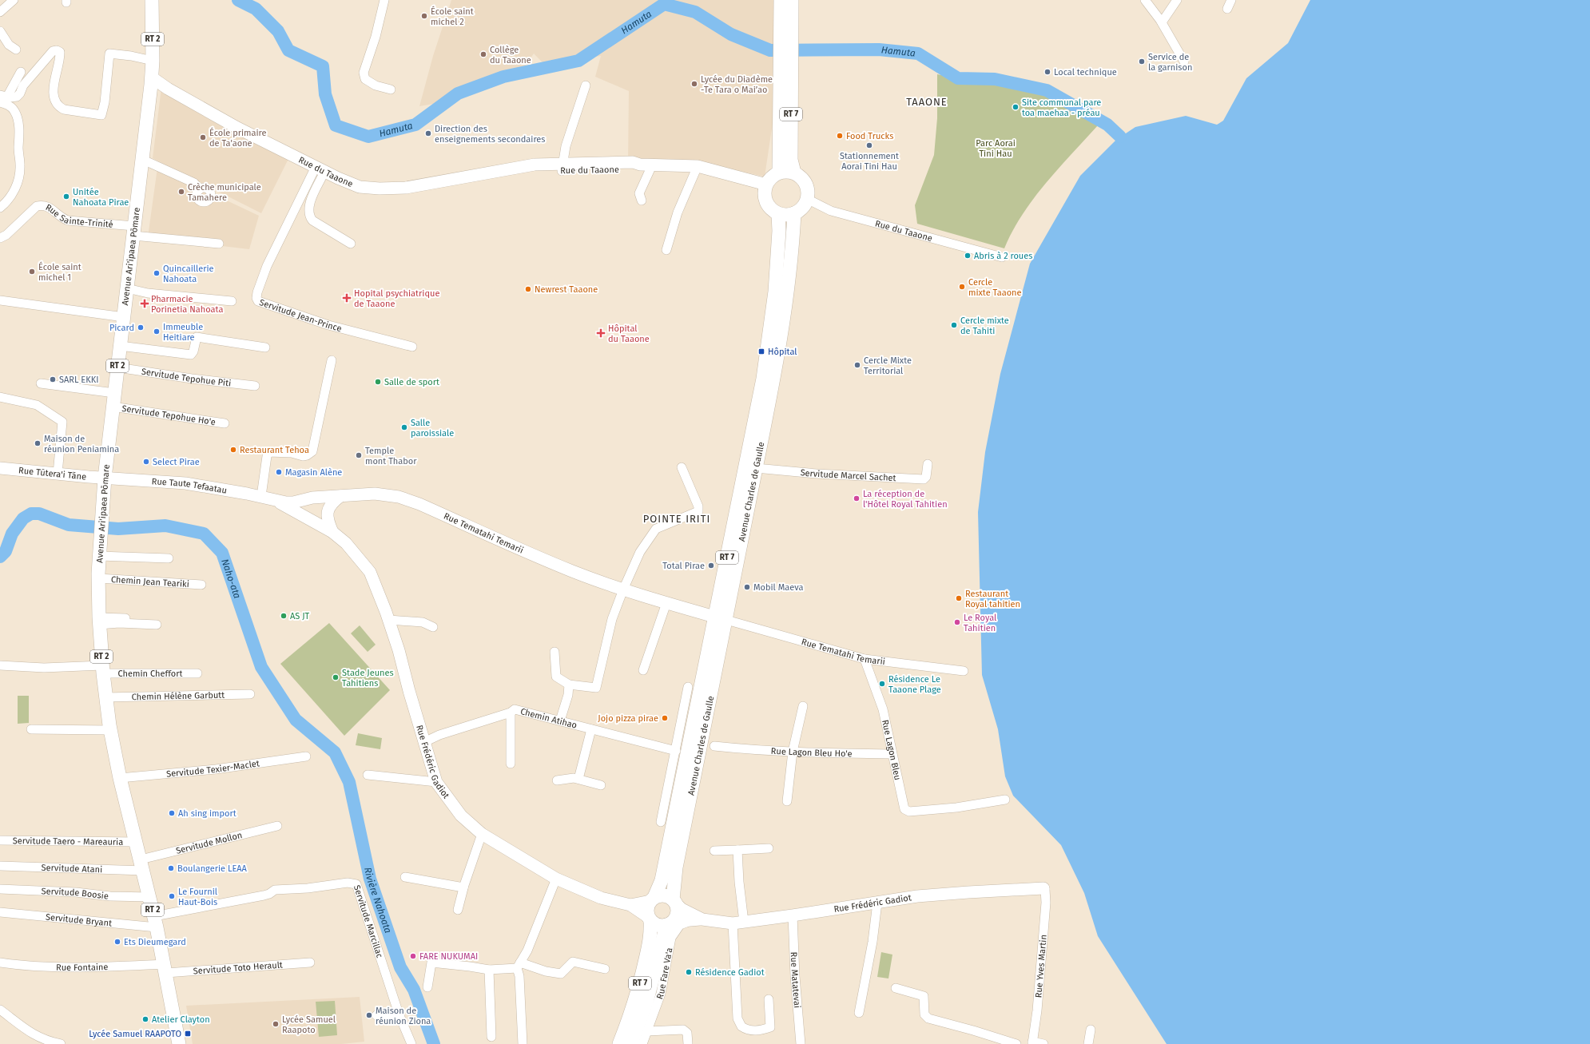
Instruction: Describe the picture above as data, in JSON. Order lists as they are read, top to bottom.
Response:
{
  "streets": {
    "main road": [
      "RT 2",
      "RT 7",
      "Rue du Taaone",
      "Avenue Ari'ipaea Pōmare",
      "Rue Tūtera'i Tāne",
      "Rue Taute Tefaatau",
      "Avenue Charles de Gaulle",
      "Rue Tematahi Temarii",
      "Rue Frédéric Gadiot"
    ],
    "street": [
      "Rue Sainte-Trinité",
      "Servitude Jean-Prince",
      "Servitude Tepohue Piti",
      "Servitude Tepohue Ho'e",
      "Servitude Marcel Sachet",
      "Chemin Jean Teariki",
      "Chemin Cheffort",
      "Chemin Hélène Garbutt",
      "Chemin Atihao",
      "Rue Lagon Bleu",
      "Rue Lagon Bleu Ho'e",
      "Servitude Texier-Maclet",
      "Servitude Taero - Mareauria",
      "Servitude Mollon",
      "Servitude Atani",
      "Servitude Boosie",
      "Servitude Bryant",
      "Servitude Marcillac",
      "Rue Fontaine",
      "Rue Yves Martin",
      "Servitude Toto Herault",
      "Rue Fare Va'a",
      "Rue Matatevai"
    ]
  },
  "crossings": [
    ["RT 2", "Rue du Taaone"],
    ["RT 2", "Avenue Ari'ipaea Pōmare"],
    ["RT 2", "Servitude Texier-Maclet"],
    ["RT 2", "Servitude Taero - Mareauria"],
    ["RT 2", "Servitude Mollon"],
    ["RT 2", "Servitude Atani"],
    ["RT 2", "Servitude Boosie"],
    ["RT 2", "Servitude Bryant"],
    ["RT 2", "Servitude Marcillac"],
    ["RT 2", "Rue Fontaine"],
    ["RT 2", "Servitude Toto Herault"],
    ["RT 7", "Rue du Taaone"],
    ["RT 7", "Avenue Charles de Gaulle"],
    ["RT 7", "Rue Frédéric Gadiot"],
    ["Rue du Taaone", "Avenue Ari'ipaea Pōmare"],
    ["Rue du Taaone", "Servitude Jean-Prince"],
    ["Rue du Taaone", "Avenue Charles de Gaulle"],
    ["Rue Sainte-Trinité", "Avenue Ari'ipaea Pōmare"],
    ["Avenue Ari'ipaea Pōmare", "Servitude Tepohue Piti"],
    ["Avenue Ari'ipaea Pōmare", "Servitude Tepohue Ho'e"],
    ["Avenue Ari'ipaea Pōmare", "Rue Tūtera'i Tāne"],
    ["Avenue Ari'ipaea Pōmare", "Rue Taute Tefaatau"],
    ["Avenue Ari'ipaea Pōmare", "Chemin Jean Teariki"],
    ["Avenue Ari'ipaea Pōmare", "Chemin Cheffort"],
    ["Avenue Ari'ipaea Pōmare", "Chemin Hélène Garbutt"],
    ["Avenue Ari'ipaea Pōmare", "Servitude Texier-Maclet"],
    ["Rue Tūtera'i Tāne", "Rue Taute Tefaatau"],
    ["Servitude Marcel Sachet", "Avenue Charles de Gaulle"],
    ["Rue Taute Tefaatau", "Rue Tematahi Temarii"],
    ["Rue Taute Tefaatau", "Rue Frédéric Gadiot"],
    ["Avenue Charles de Gaulle", "Rue Tematahi Temarii"],
    ["Avenue Charles de Gaulle", "Rue Frédéric Gadiot"],
    ["Rue Tematahi Temarii", "Rue Lagon Bleu"],
    ["Rue Tematahi Temarii", "Rue Frédéric Gadiot"],
    ["Chemin Atihao", "Rue Frédéric Gadiot"],
    ["Rue Lagon Bleu", "Rue Lagon Bleu Ho'e"],
    ["Rue Frédéric Gadiot", "Rue Yves Martin"],
    ["Rue Frédéric Gadiot", "Rue Fare Va'a"],
    ["Rue Frédéric Gadiot", "Rue Matatevai"],
    ["Servitude Mollon", "Servitude Atani"],
    ["Servitude Bryant", "Servitude Marcillac"],
    ["Rue Fontaine", "Servitude Toto Herault"]
  ],
  "districts": ["TAAONE", "POINTE IRITI"],
  "water": ["Hamuta", "Naho-ata", "Rivière Nahoata"],
  "parks": ["Parc Aorai Tini Hau"],
  "places": {
    "other": [
      "École saint michel 2",
      "Collège du Taaone",
      "Service de la garnison",
      "Local technique",
      "Lycée du Diadème -Te Tara o Mai’ao",
      "Site communal pare toa maehaa - préau",
      "Direction des enseignements secondaires",
      "Food Trucks",
      "École primaire de Ta'aone",
      "Stationnement Aorai Tini Hau",
      "Crèche municipale Tamahere",
      "Unitée Nahoata Pirae",
      "Abris à 2 roues",
      "École saint michel 1",
      "Quincaillerie Nahoata",
      "Cercle mixte Taaone",
      "Newrest Taaone",
      "Cercle mixte de Tahiti",
      "Picard",
      "Immeuble Heitiare",
      "Cercle Mixte Territorial",
      "SARL EKKI",
      "Salle de sport",
      "Salle paroissiale",
      "Maison de réunion Peniamina",
      "Restaurant Tehoa",
      "Temple mont Thabor",
      "Select Pirae",
      "Magasin Alène",
      "La réception de l'Hôtel Royal Tahitien",
      "Total Pirae",
      "Mobil Maeva",
      "Restaurant Royal tahitien",
      "AS JT",
      "Le Royal Tahitien",
      "Stade Jeunes Tahitiens",
      "Résidence Le Taaone Plage",
      "Jojo pizza pirae",
      "Ah sing import",
      "Boulangerie LEAA",
      "Le Fournil Haut-Bois",
      "Ets Dieumegard",
      "FARE NUKUMAI",
      "Résidence Gadiot",
      "Maison de réunion Ziona",
      "Atelier Clayton",
      "Lycée Samuel Raapoto"
    ],
    "health": ["Hopital psychiatrique de Taaone", "Pharmacie Porinetia Nahoata", "Hôpital du Taaone"],
    "transit": ["Hôpital", "Lycée Samuel RAAPOTO"]
  }
}
